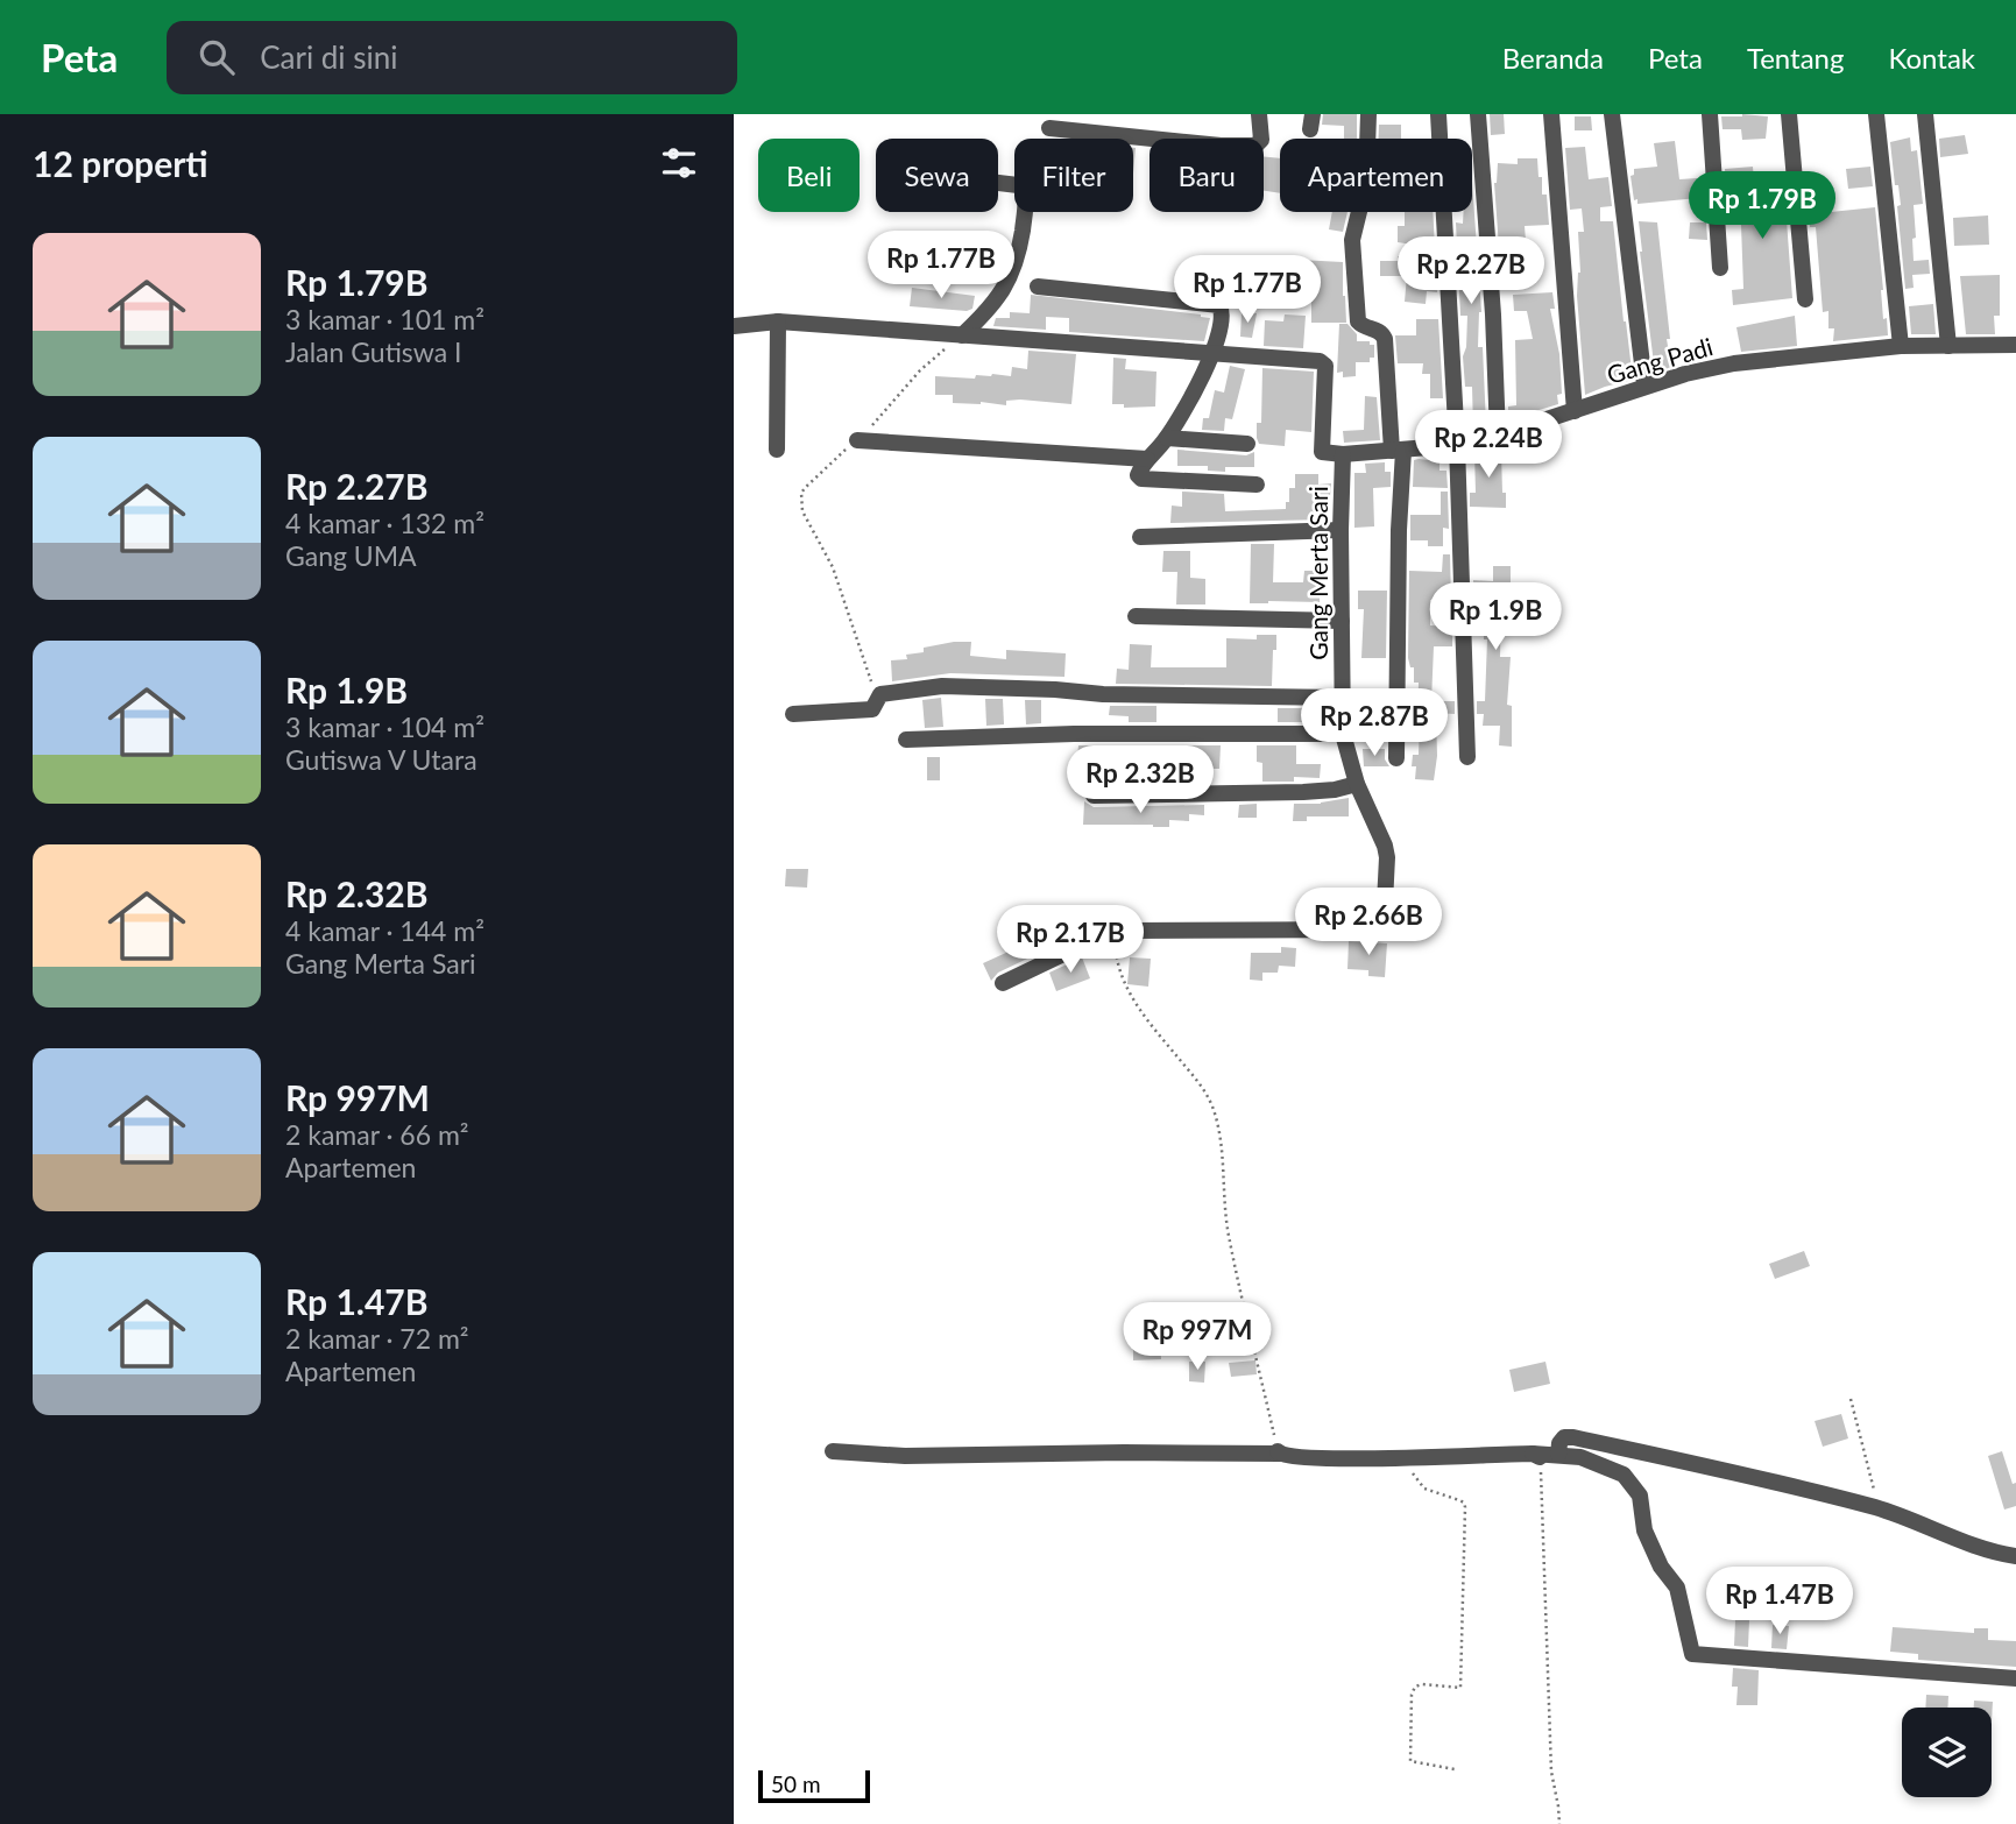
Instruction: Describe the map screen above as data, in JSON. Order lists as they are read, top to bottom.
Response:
{
  "streets": {
    "street": ["Gang Padi", "Gang Merta Sari"]
  },
  "crossings": [
    ["Gang Padi", "Gang Merta Sari"]
  ],
  "scale_bar": "50 m",
  "page": {
    "header": "Peta",
    "search": "Cari di sini",
    "nav": [
      "Beranda",
      "Peta",
      "Tentang",
      "Kontak"
    ],
    "heading": "12 properti",
    "chip": [
      "Beli",
      "Sewa",
      "Filter",
      "Baru",
      "Apartemen"
    ],
    "price": [
      "Rp 1.79B",
      "Rp 1.77B",
      "Rp 2.27B",
      "Rp 1.77B",
      "Rp 2.24B",
      "Rp 1.9B",
      "Rp 2.87B",
      "Rp 2.32B",
      "Rp 2.66B",
      "Rp 2.17B",
      "Rp 997M",
      "Rp 1.47B"
    ],
    "list": [
      {
        "name": "Rp 1.79B",
        "note": "3 kamar · 101 m² · Jalan Gutiswa I"
      },
      {
        "name": "Rp 2.27B",
        "note": "4 kamar · 132 m² · Gang UMA"
      },
      {
        "name": "Rp 1.9B",
        "note": "3 kamar · 104 m² · Gutiswa V Utara"
      },
      {
        "name": "Rp 2.32B",
        "note": "4 kamar · 144 m² · Gang Merta Sari"
      },
      {
        "name": "Rp 997M",
        "note": "2 kamar · 66 m² · Apartemen"
      },
      {
        "name": "Rp 1.47B",
        "note": "2 kamar · 72 m² · Apartemen"
      }
    ],
    "scale": "50 m"
  }
}
